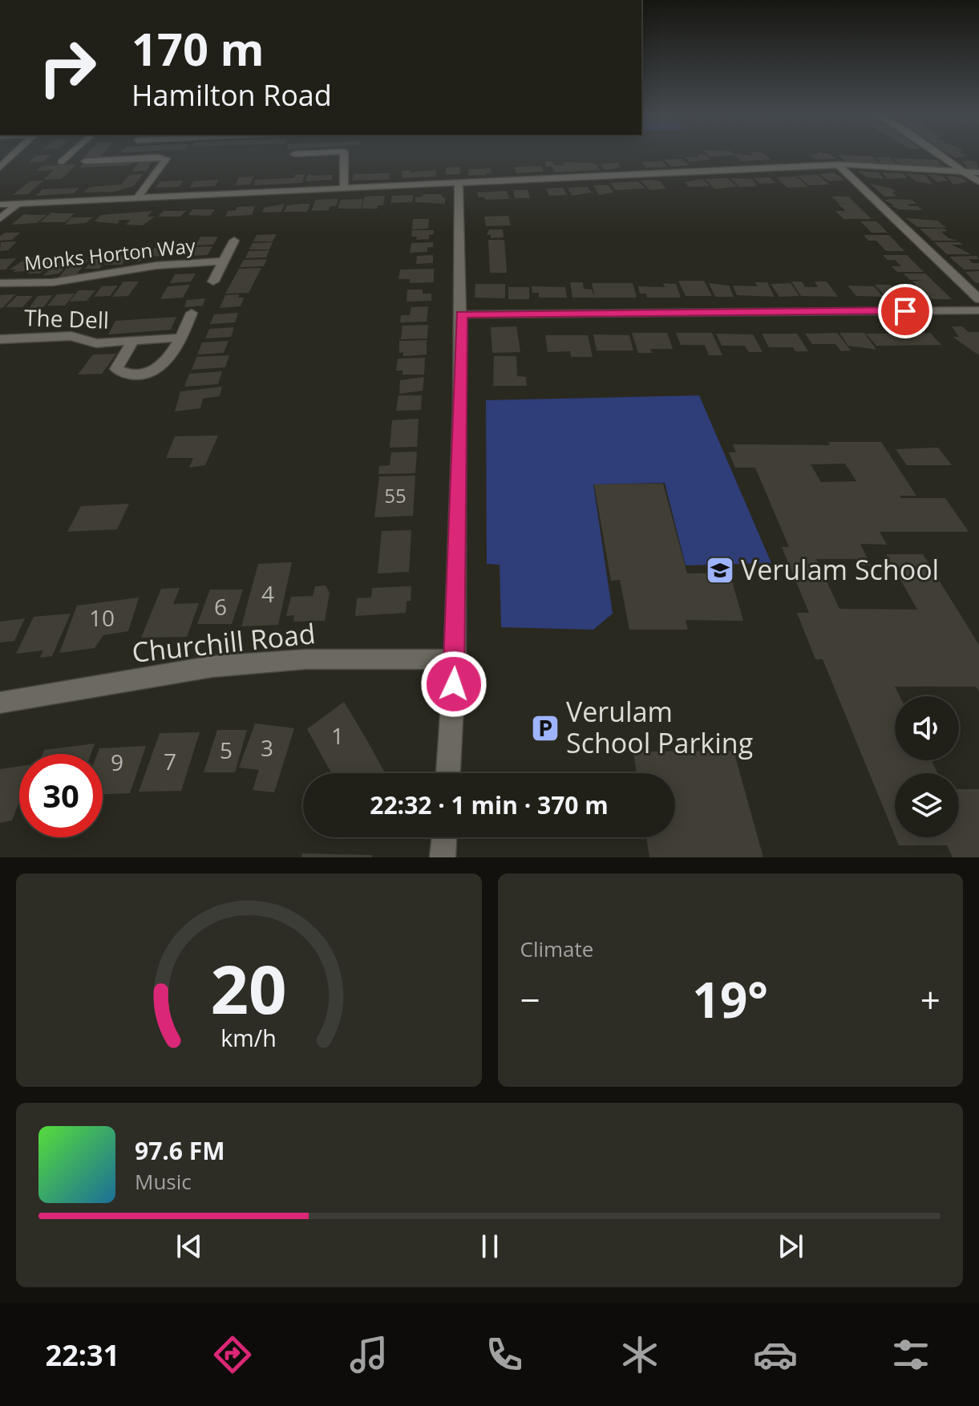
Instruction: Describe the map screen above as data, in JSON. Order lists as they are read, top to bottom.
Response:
{
  "streets": {
    "street": ["Monks Horton Way", "The Dell", "Churchill Road"]
  },
  "places": {
    "school or university": ["Verulam School"],
    "parking": ["Verulam School Parking"]
  },
  "house_numbers": [
    "55",
    "4",
    "6",
    "10",
    "1",
    "3",
    "5",
    "7",
    "9"
  ],
  "page": {
    "turn": ["170 m", "Hamilton Road"],
    "limit": "30",
    "trip": "22:32 · 1 min · 370 m",
    "tile": "Climate",
    "heat": ["−", "19°", "+"],
    "song": ["97.6 FM", "Music"],
    "tabs": "22:31",
    "gauge": ["20", "km/h"]
  }
}
